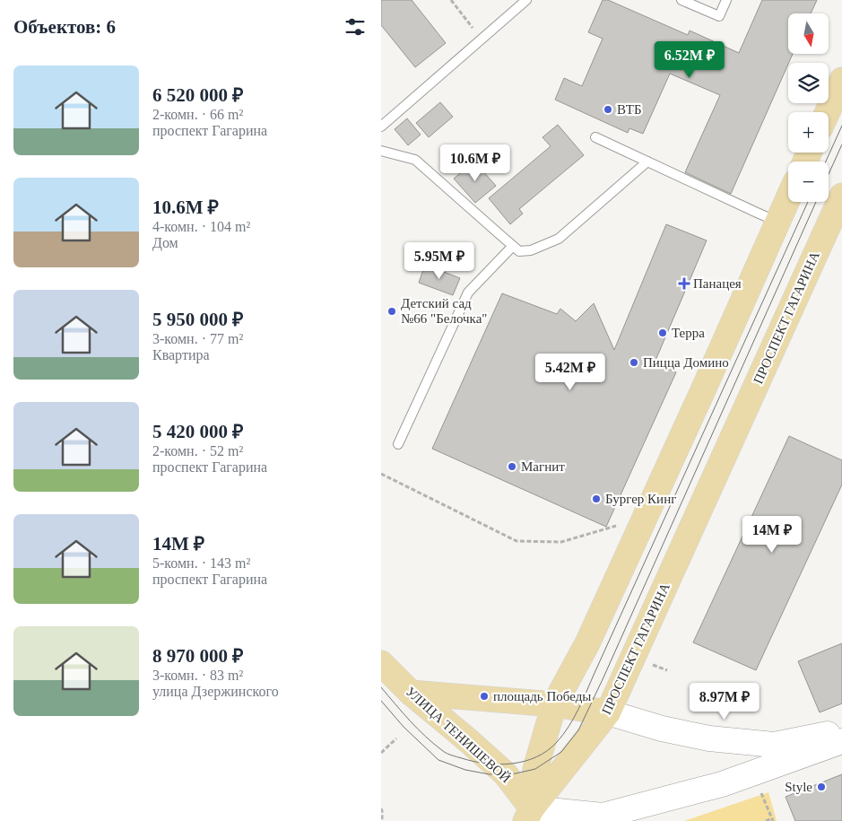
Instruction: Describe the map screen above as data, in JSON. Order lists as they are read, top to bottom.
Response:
{
  "streets": {
    "main road": ["ПРОСПЕКТ ГАГАРИНА", "УЛИЦА ТЕНИШЕВОЙ"]
  },
  "crossings": [
    ["ПРОСПЕКТ ГАГАРИНА", "УЛИЦА ТЕНИШЕВОЙ"]
  ],
  "places": {
    "other": [
      "ВТБ",
      "Детский сад №66 \"Белочка\"",
      "Терра",
      "Пицца Домино",
      "Магнит",
      "Бургер Кинг",
      "площадь Победы",
      "Style"
    ],
    "health": ["Панацея"]
  },
  "north": "bottom",
  "page": {
    "heading": "Объектов: 6",
    "map_buttons": ["+", "−"],
    "price": [
      "6.52M ₽",
      "10.6M ₽",
      "5.95M ₽",
      "5.42M ₽",
      "14M ₽",
      "8.97M ₽"
    ],
    "list": [
      {
        "name": "6 520 000 ₽",
        "note": "2-комн. · 66 m² · проспект Гагарина"
      },
      {
        "name": "10.6M ₽",
        "note": "4-комн. · 104 m² · Дом"
      },
      {
        "name": "5 950 000 ₽",
        "note": "3-комн. · 77 m² · Квартира"
      },
      {
        "name": "5 420 000 ₽",
        "note": "2-комн. · 52 m² · проспект Гагарина"
      },
      {
        "name": "14M ₽",
        "note": "5-комн. · 143 m² · проспект Гагарина"
      },
      {
        "name": "8 970 000 ₽",
        "note": "3-комн. · 83 m² · улица Дзержинского"
      }
    ]
  }
}
